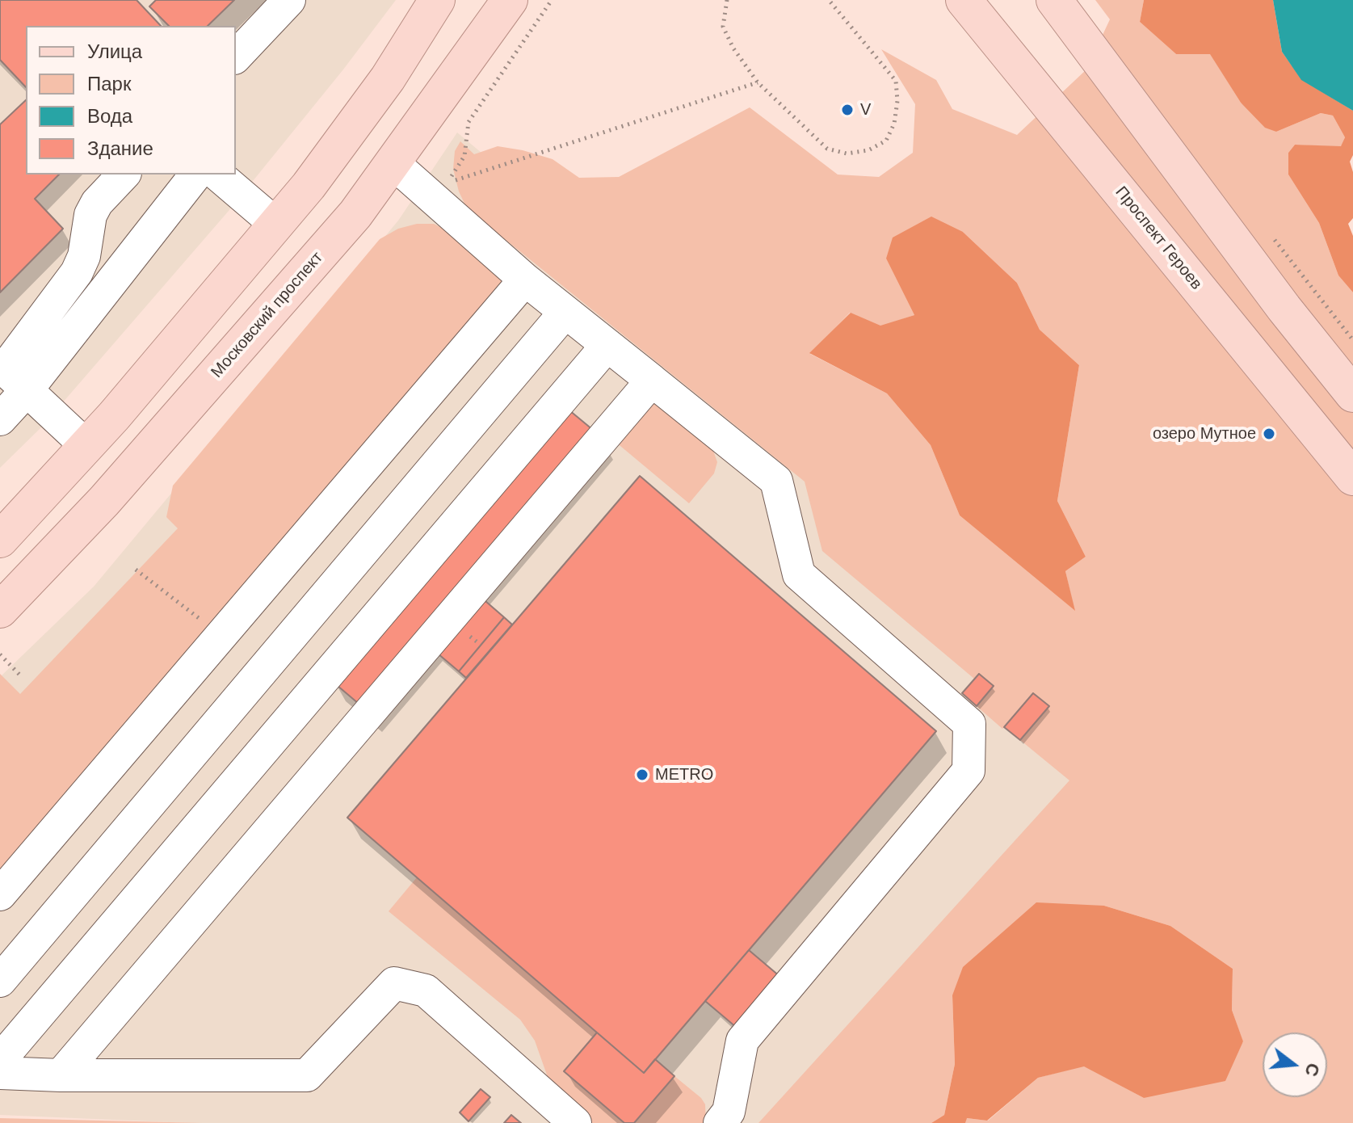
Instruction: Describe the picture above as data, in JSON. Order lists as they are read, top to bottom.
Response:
{
  "streets": {
    "main road": ["Проспект Героев", "Московский проспект"]
  },
  "places": ["V", "озеро Мутное", "METRO"],
  "legend": [
    "Улица",
    "Парк",
    "Вода",
    "Здание"
  ],
  "north": "right"
}
